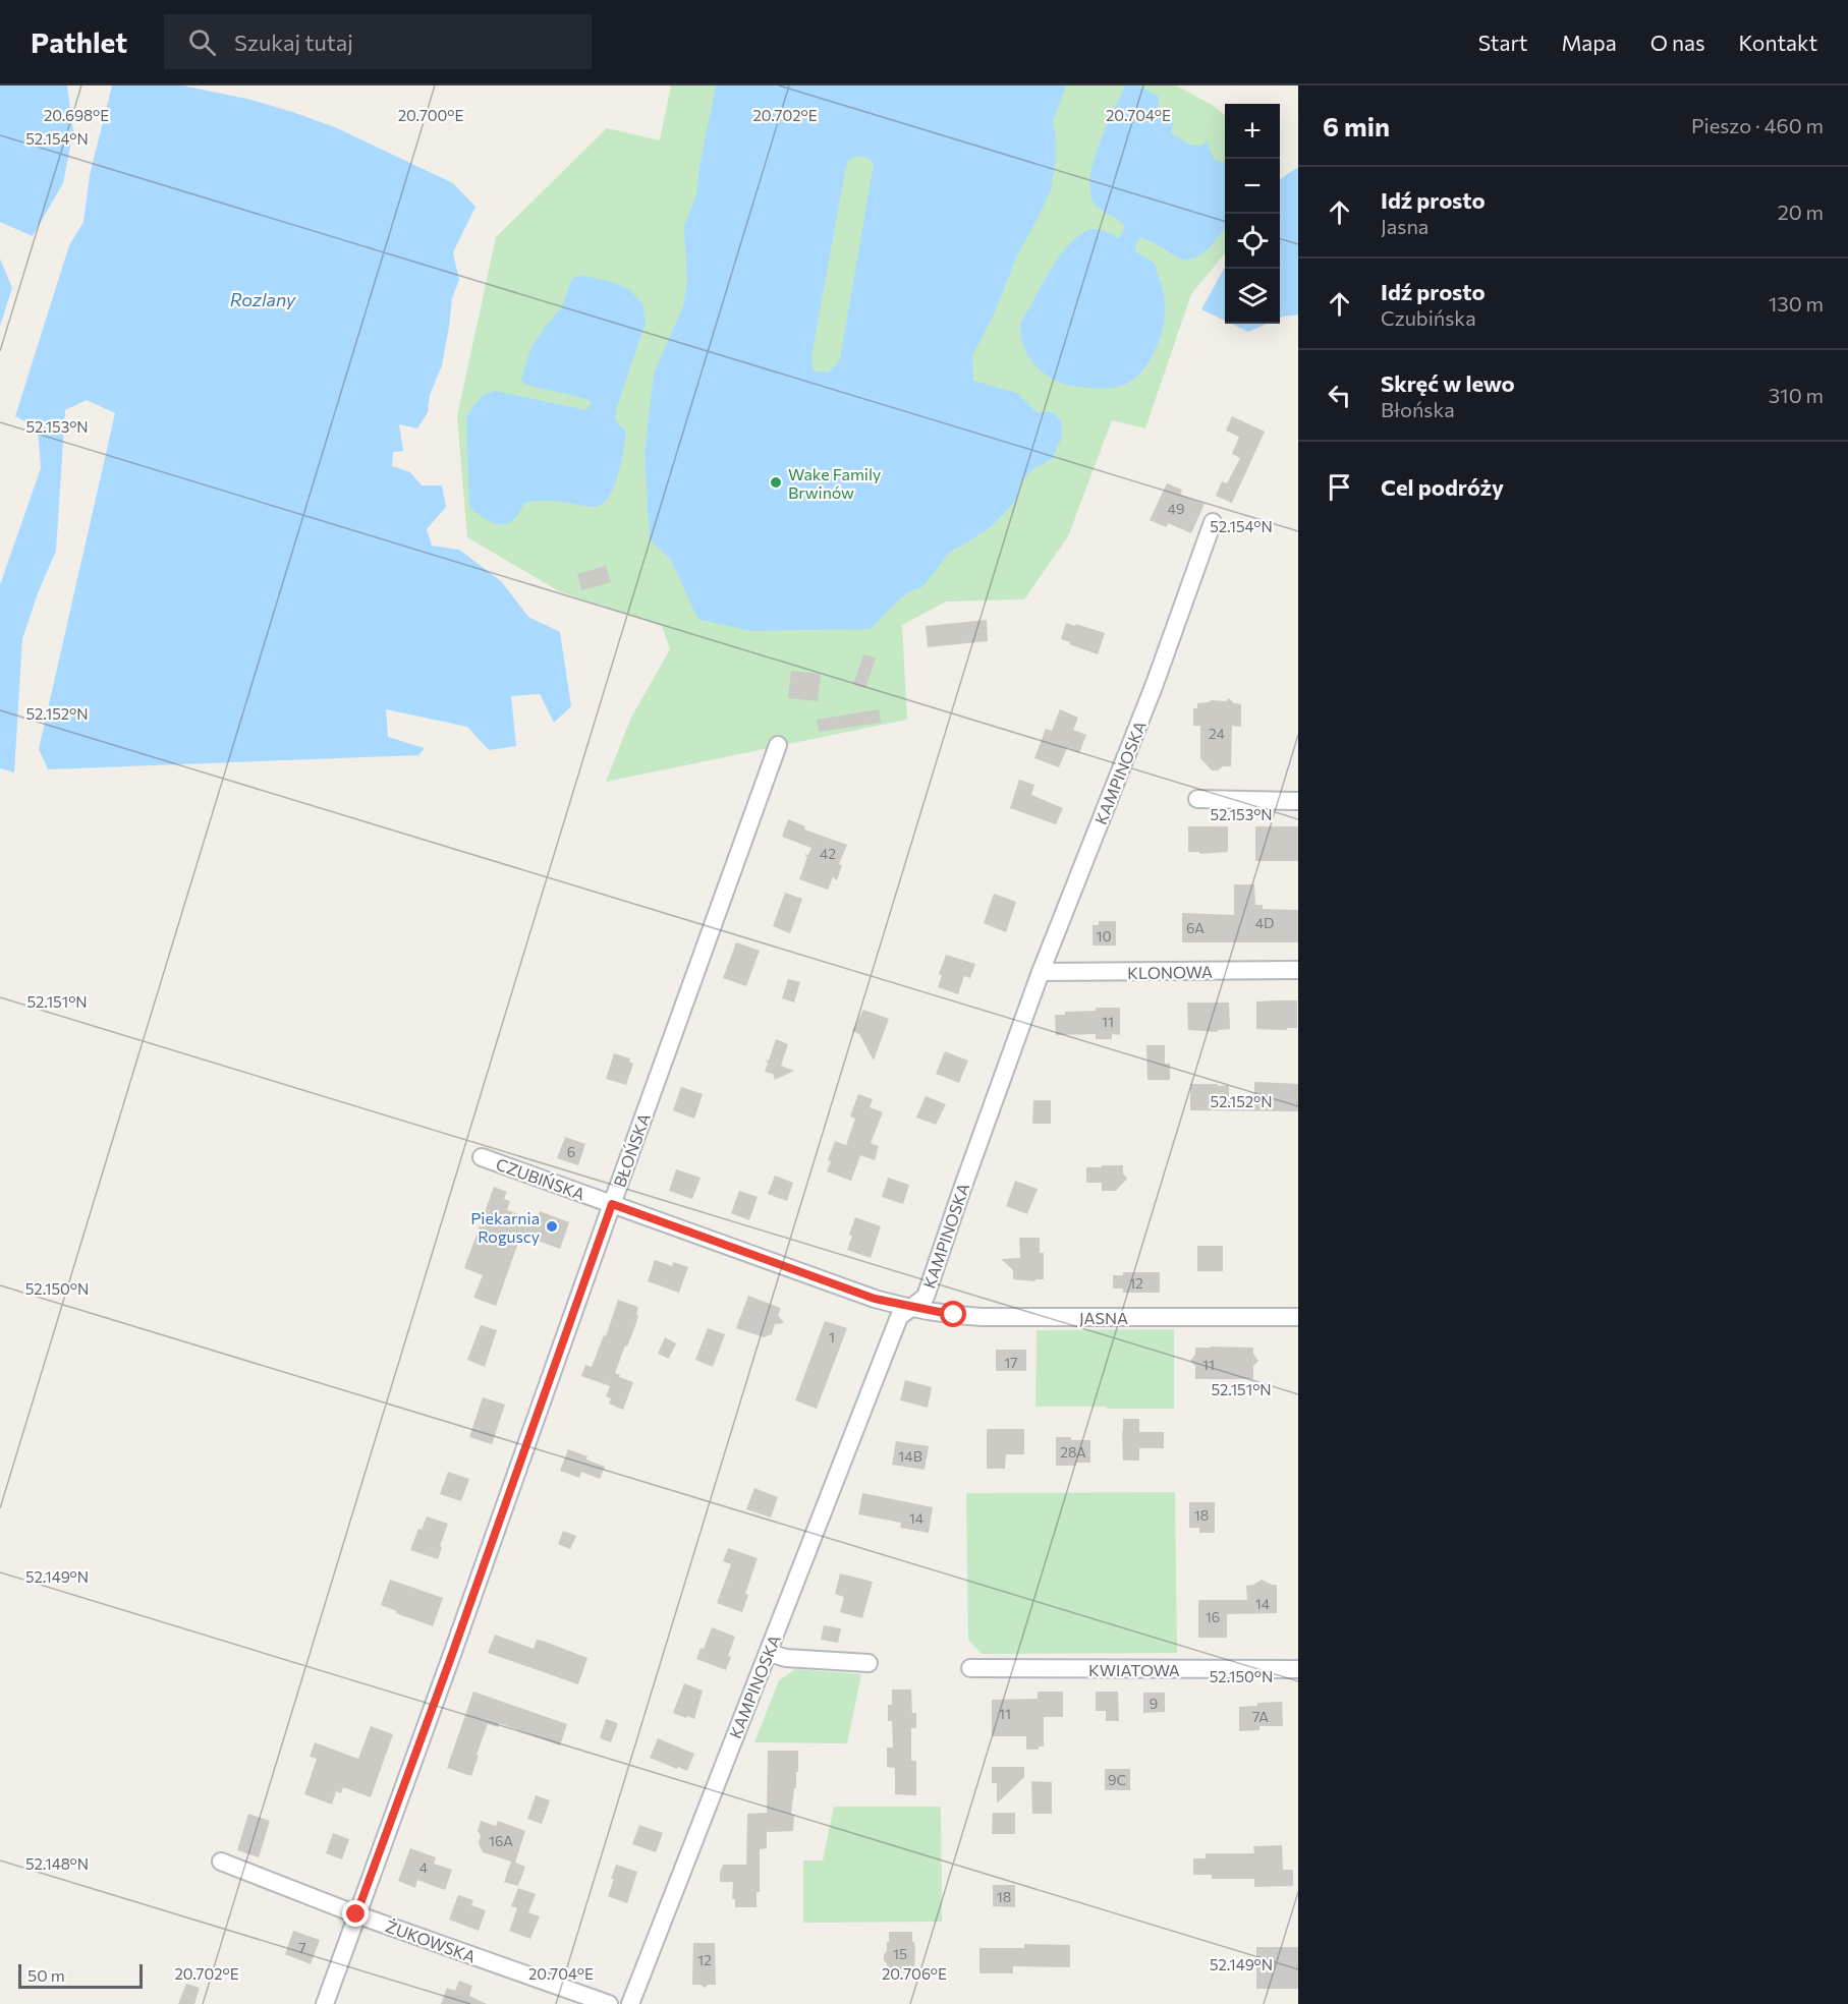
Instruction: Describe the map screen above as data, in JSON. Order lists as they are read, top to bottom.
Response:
{
  "streets": {
    "street": [
      "KAMPINOSKA",
      "KLONOWA",
      "BŁOŃSKA",
      "CZUBIŃSKA",
      "JASNA",
      "KWIATOWA",
      "ŻUKOWSKA"
    ]
  },
  "crossings": [
    ["KAMPINOSKA", "KLONOWA"],
    ["KAMPINOSKA", "CZUBIŃSKA"],
    ["KAMPINOSKA", "JASNA"],
    ["BŁOŃSKA", "CZUBIŃSKA"],
    ["BŁOŃSKA", "ŻUKOWSKA"],
    ["CZUBIŃSKA", "JASNA"]
  ],
  "water": ["Rozlany"],
  "places": ["Wake Family Brwinów", "Piekarnia Roguscy"],
  "house_numbers": [
    "49",
    "24",
    "42",
    "4D",
    "6A",
    "10",
    "11",
    "6",
    "12",
    "1",
    "17",
    "11",
    "28A",
    "14B",
    "18",
    "14",
    "14",
    "16",
    "9",
    "11",
    "7A",
    "9C",
    "16A",
    "4",
    "18",
    "7",
    "15",
    "12"
  ],
  "scale_bar": "50 m",
  "page": {
    "header": "Pathlet",
    "search": "Szukaj tutaj",
    "nav": [
      "Start",
      "Mapa",
      "O nas",
      "Kontakt"
    ],
    "heading": ["6 min", "Pieszo · 460 m"],
    "map_buttons": ["+", "−"],
    "list": [
      ["Idź prosto", "Jasna", "20 m"],
      ["Idź prosto", "Czubińska", "130 m"],
      ["Skręć w lewo", "Błońska", "310 m"],
      "Cel podróży"
    ],
    "scale": "50 m"
  },
  "coordinates": [
    "20.698°E",
    "20.700°E",
    "20.702°E",
    "20.704°E",
    "52.154°N",
    "52.153°N",
    "52.152°N",
    "52.151°N",
    "52.150°N",
    "52.149°N",
    "52.148°N",
    "20.706°E"
  ]
}
